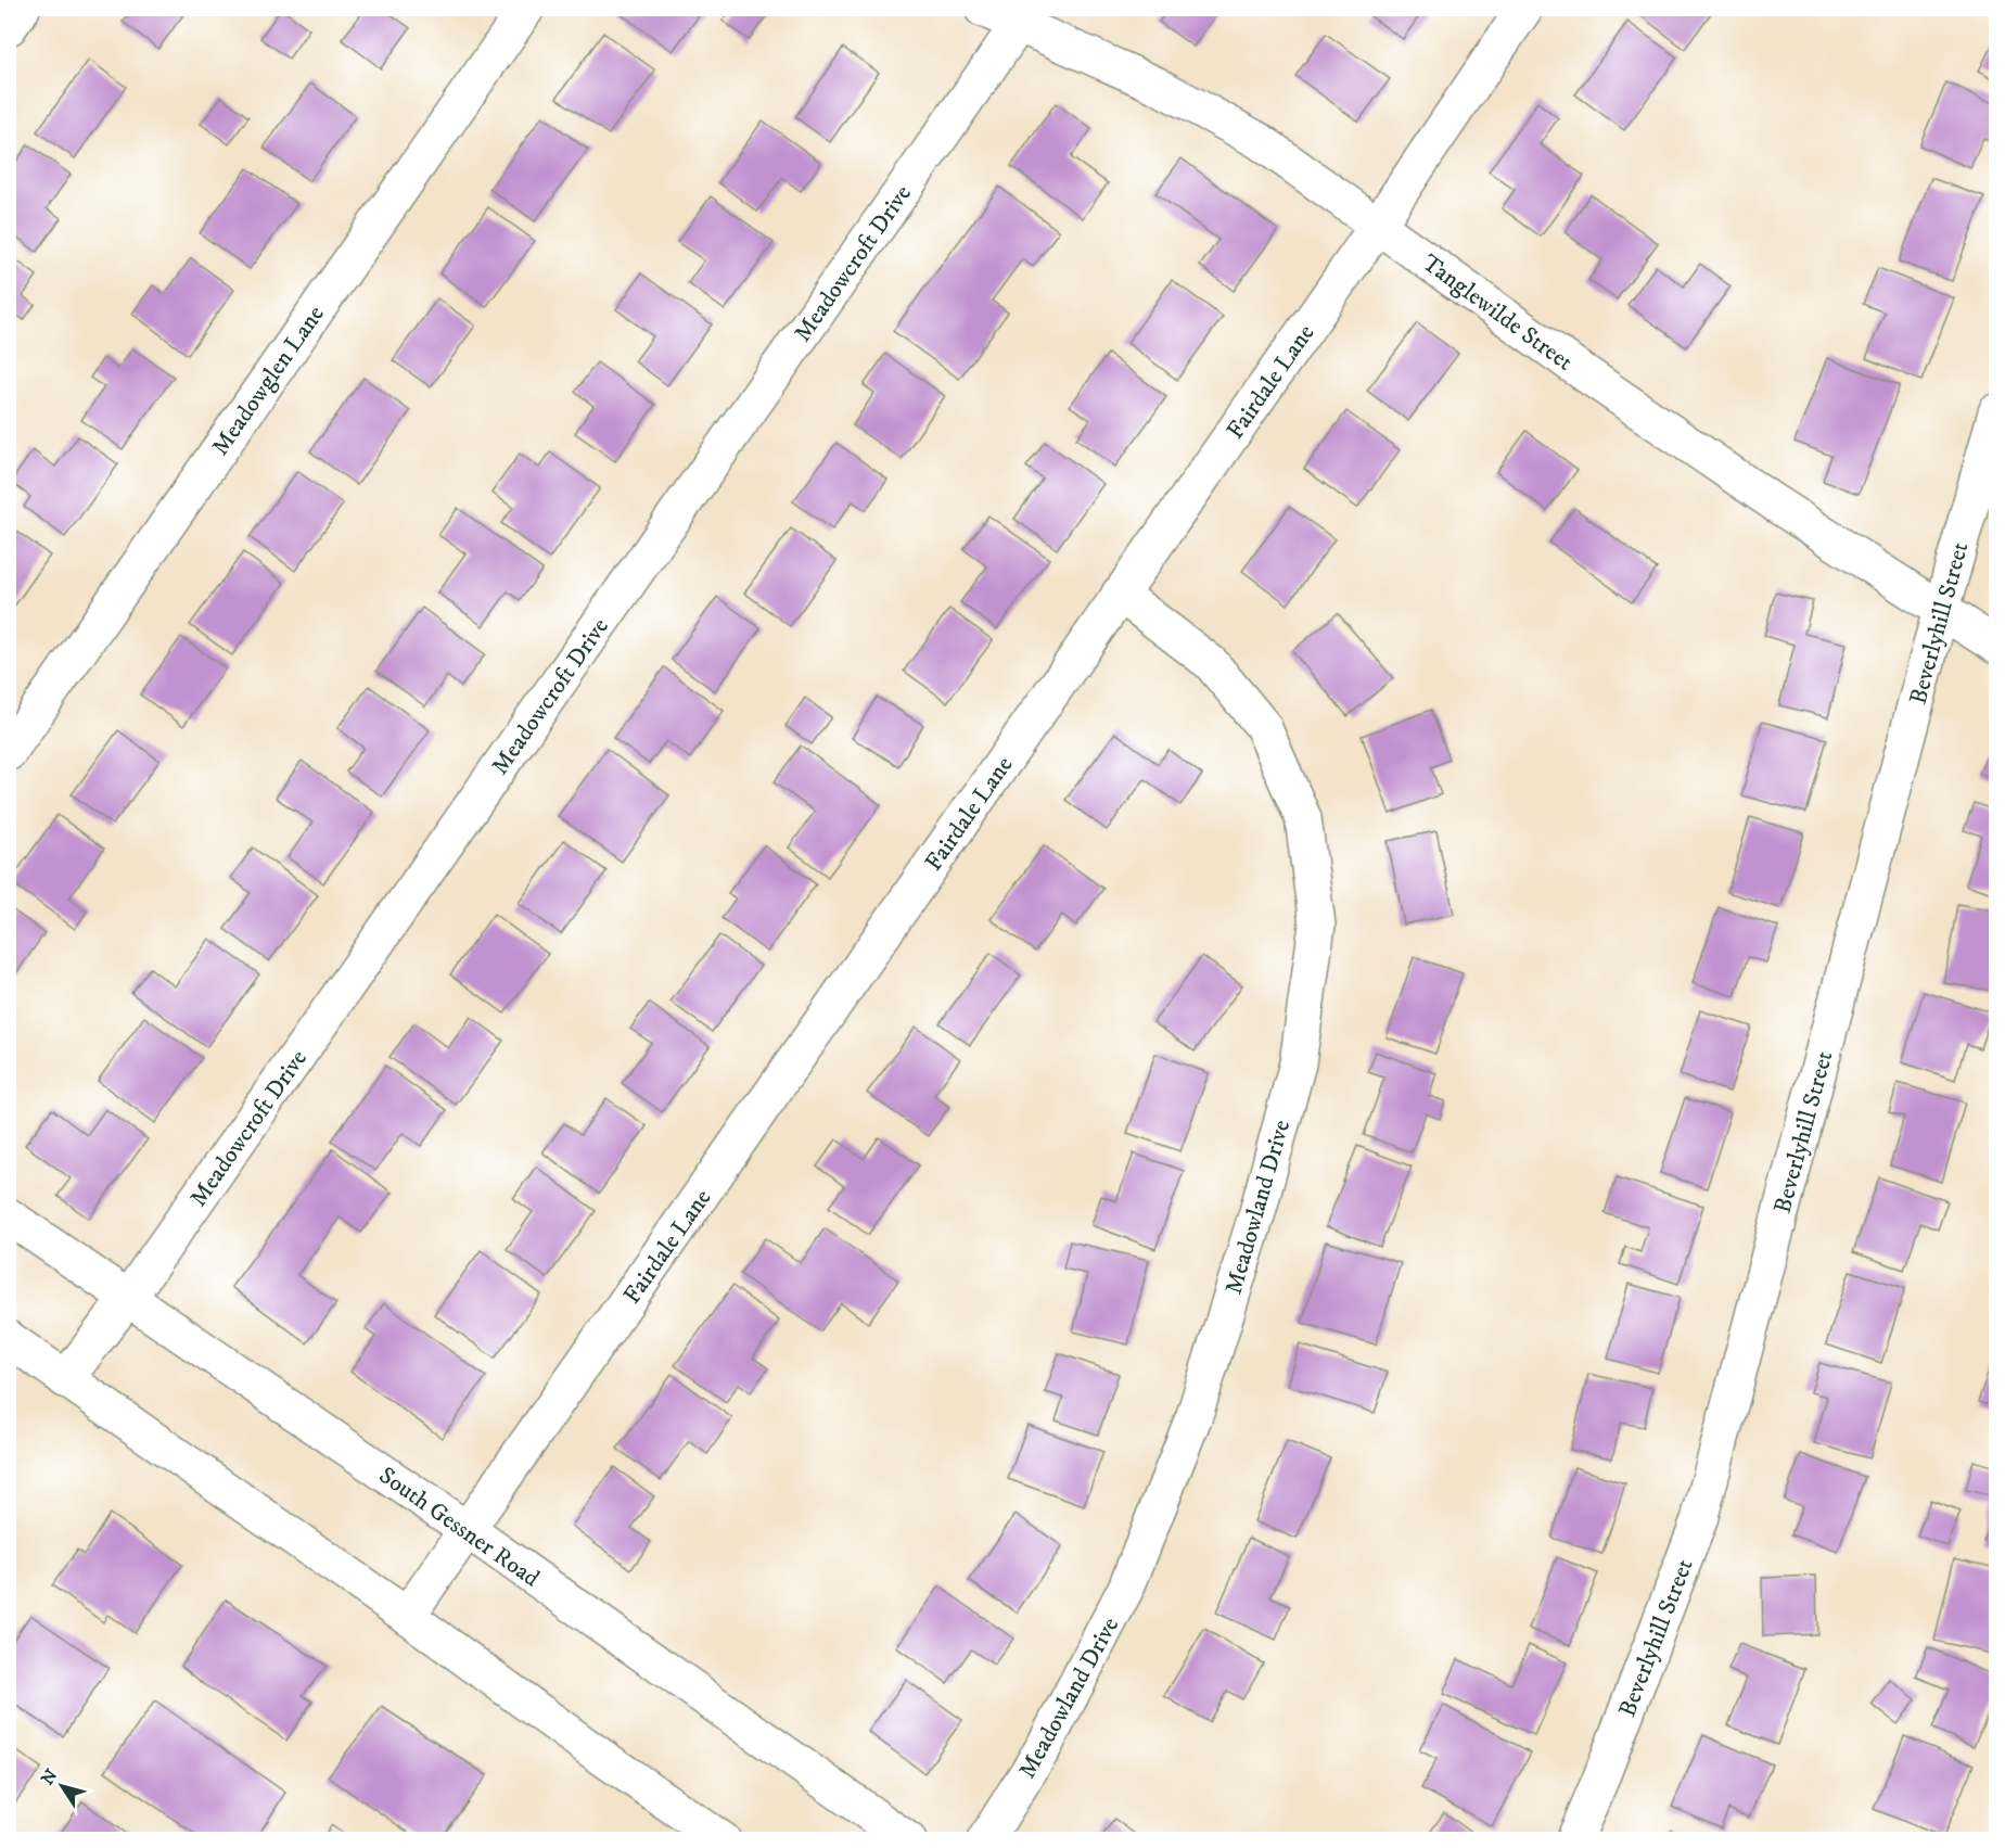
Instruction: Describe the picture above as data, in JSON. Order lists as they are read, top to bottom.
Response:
{
  "streets": {
    "street": [
      "Meadowcroft Drive",
      "Tanglewilde Street",
      "Meadowglen Lane",
      "Fairdale Lane",
      "Beverlyhill Street",
      "Meadowland Drive",
      "South Gessner Road"
    ]
  },
  "crossings": [
    ["Meadowcroft Drive", "Tanglewilde Street"],
    ["Meadowcroft Drive", "South Gessner Road"],
    ["Tanglewilde Street", "Fairdale Lane"],
    ["Tanglewilde Street", "Beverlyhill Street"],
    ["Fairdale Lane", "Meadowland Drive"],
    ["Fairdale Lane", "South Gessner Road"]
  ],
  "north": "top left"
}
